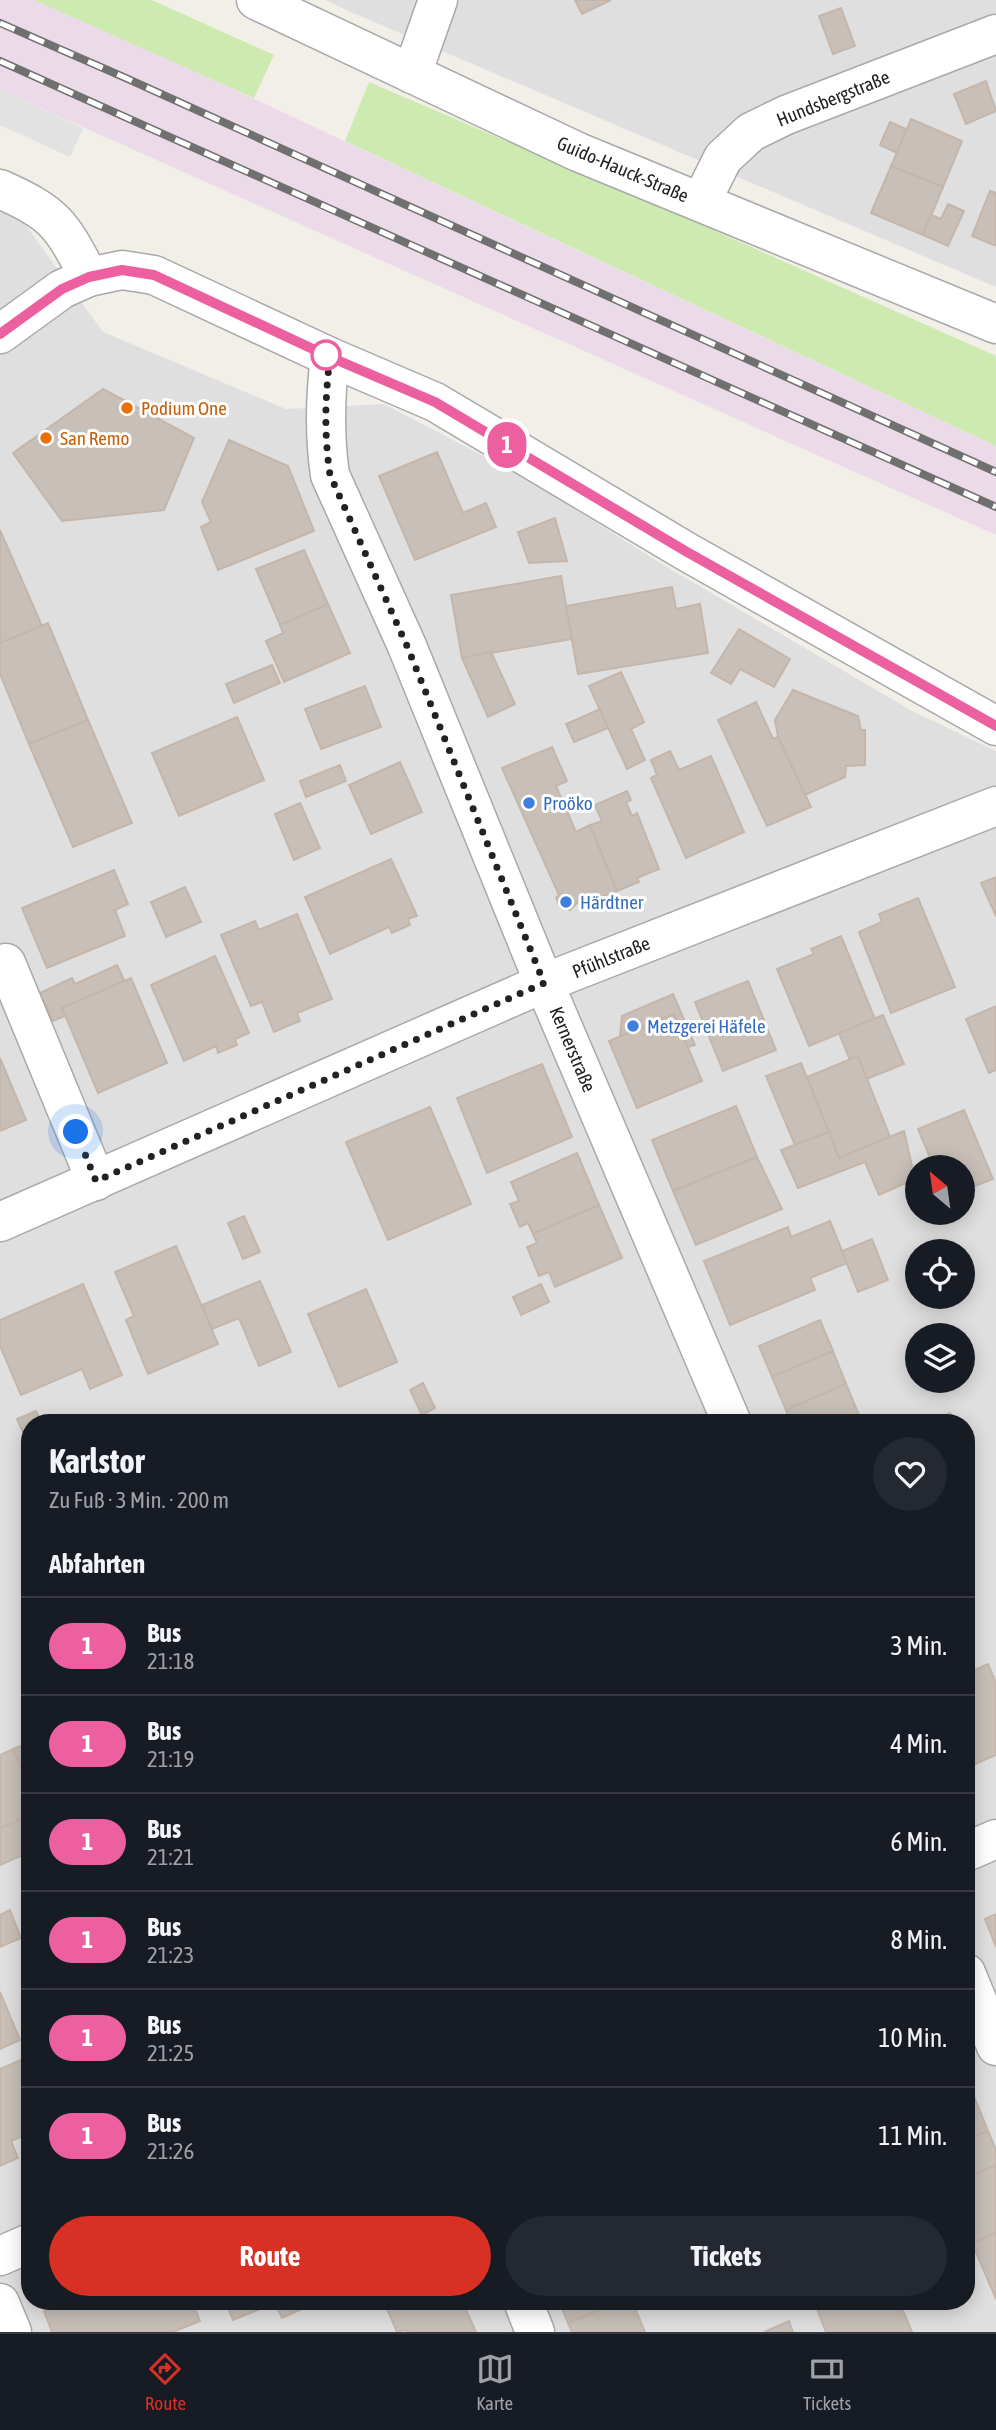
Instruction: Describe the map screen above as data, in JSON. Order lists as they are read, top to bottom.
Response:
{
  "streets": {
    "street": [
      "Hundsbergstraße",
      "Guido-Hauck-Straße",
      "Pfühlstraße",
      "Kernerstraße"
    ]
  },
  "crossings": [
    ["Hundsbergstraße", "Guido-Hauck-Straße"],
    ["Pfühlstraße", "Kernerstraße"]
  ],
  "places": [
    "Podium One",
    "San Remo",
    "Proöko",
    "Härdtner",
    "Metzgerei Häfele"
  ],
  "lines": ["bus line 1"],
  "north": "top left",
  "page": {
    "on_map": "1",
    "heading": [
      ["Karlstor", "Zu Fuß · 3 Min. · 200 m"],
      "Abfahrten"
    ],
    "list": [
      {
        "mark": "1",
        "name": "Bus",
        "note": "21:18",
        "value": "3 Min."
      },
      {
        "mark": "1",
        "name": "Bus",
        "note": "21:19",
        "value": "4 Min."
      },
      {
        "mark": "1",
        "name": "Bus",
        "note": "21:21",
        "value": "6 Min."
      },
      {
        "mark": "1",
        "name": "Bus",
        "note": "21:23",
        "value": "8 Min."
      },
      {
        "mark": "1",
        "name": "Bus",
        "note": "21:25",
        "value": "10 Min."
      },
      {
        "mark": "1",
        "name": "Bus",
        "note": "21:26",
        "value": "11 Min."
      }
    ],
    "buttons": ["Route", "Tickets"],
    "tabs": ["Route", "Karte", "Tickets"]
  }
}
